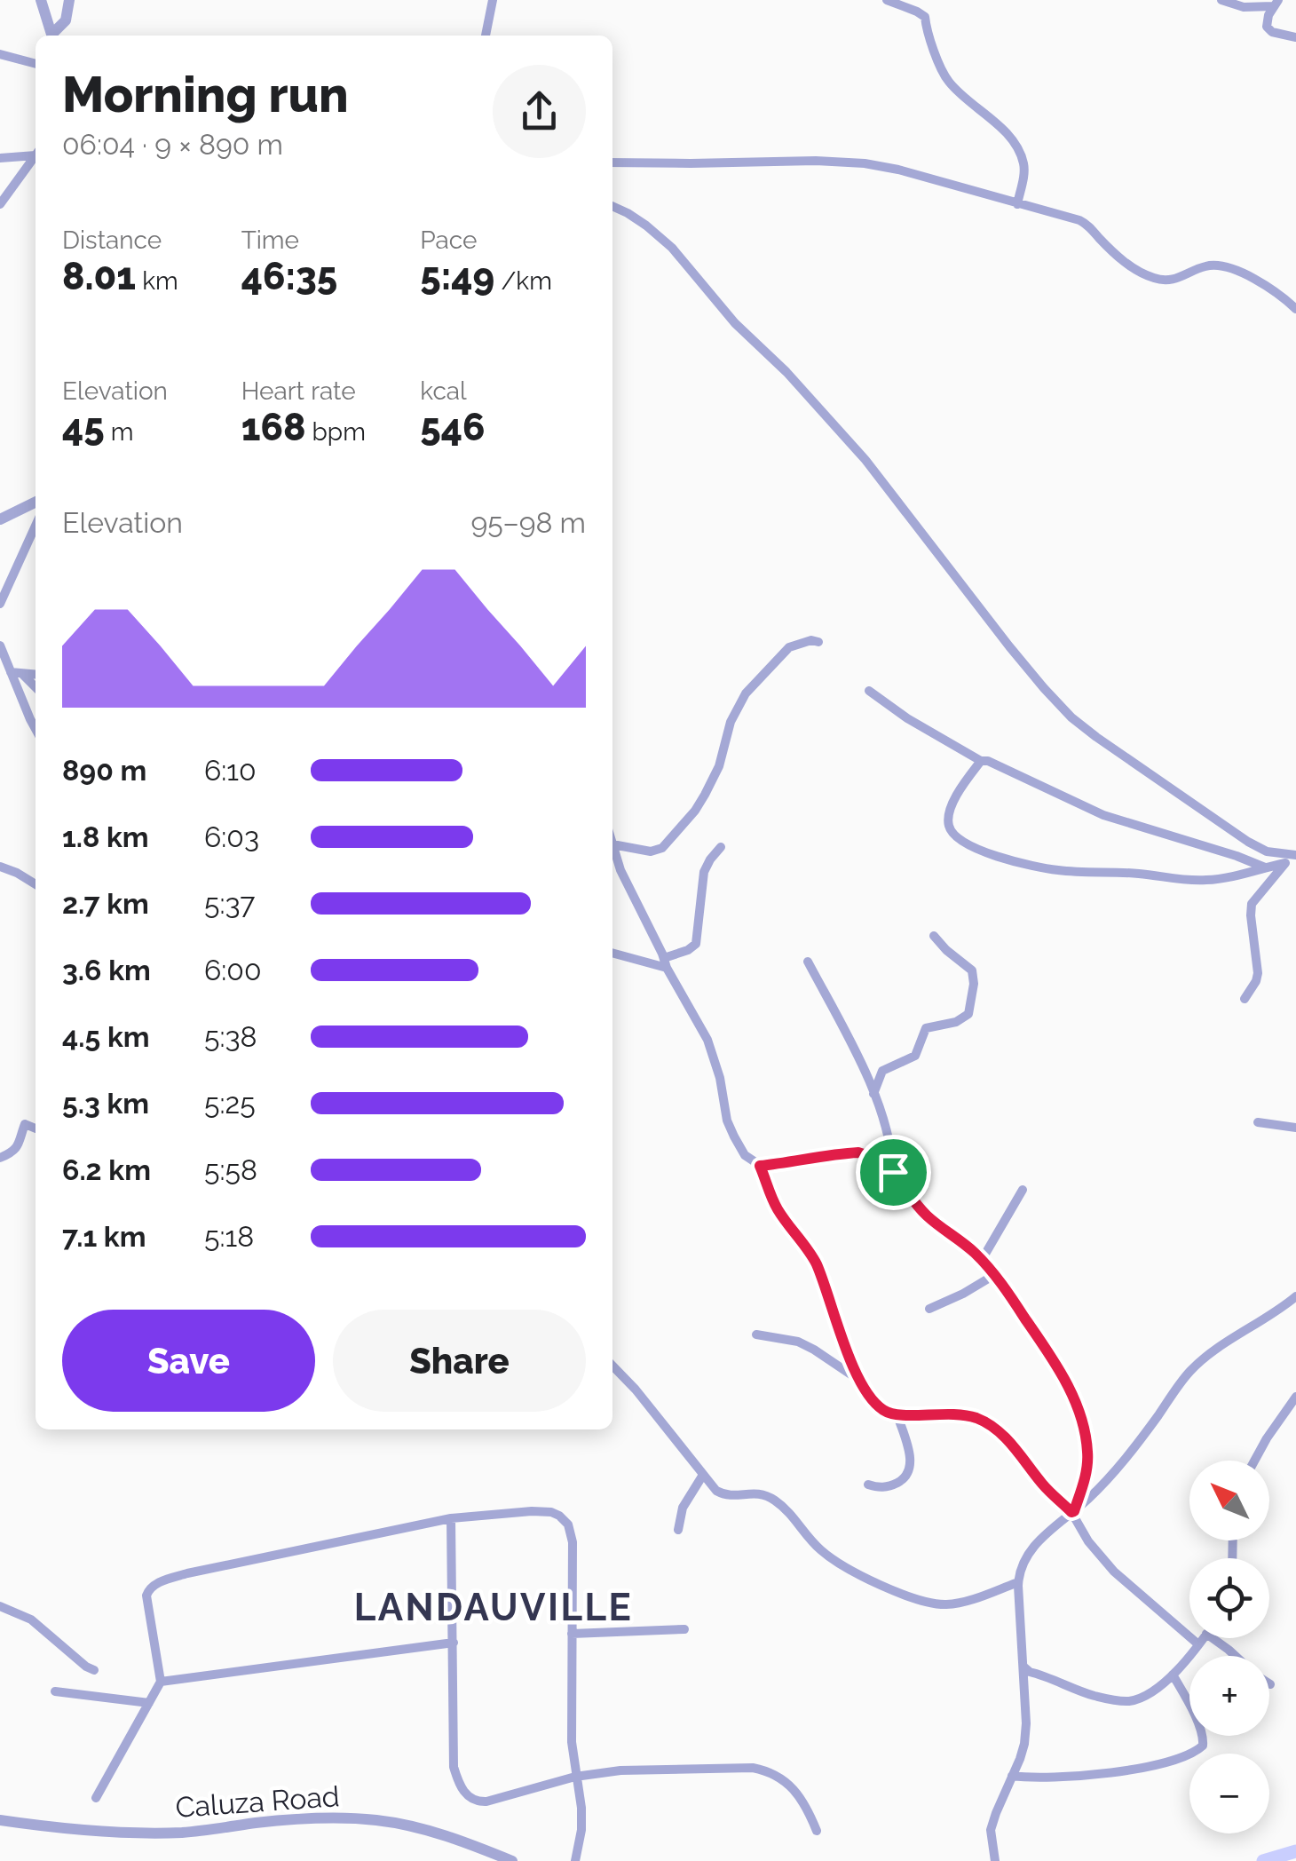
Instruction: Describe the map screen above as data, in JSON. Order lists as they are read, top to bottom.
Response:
{
  "streets": {
    "street": ["Caluza Road"]
  },
  "districts": ["LANDAUVILLE"],
  "north": "top left",
  "page": {
    "heading": ["Morning run", "06:04 · 9 × 890 m"],
    "stats": [
      ["Distance", "8.01 km"],
      ["Time", "46:35"],
      ["Pace", "5:49 /km"],
      ["Elevation", "45 m"],
      ["Heart rate", "168 bpm"],
      ["kcal", "546"]
    ],
    "chart": ["Elevation", "95–98 m"],
    "list": [
      {
        "name": "890 m",
        "note": "6:10"
      },
      {
        "name": "1.8 km",
        "note": "6:03"
      },
      {
        "name": "2.7 km",
        "note": "5:37"
      },
      {
        "name": "3.6 km",
        "note": "6:00"
      },
      {
        "name": "4.5 km",
        "note": "5:38"
      },
      {
        "name": "5.3 km",
        "note": "5:25"
      },
      {
        "name": "6.2 km",
        "note": "5:58"
      },
      {
        "name": "7.1 km",
        "note": "5:18"
      }
    ],
    "buttons": ["Save", "Share"],
    "map_buttons": ["+", "−"]
  }
}
